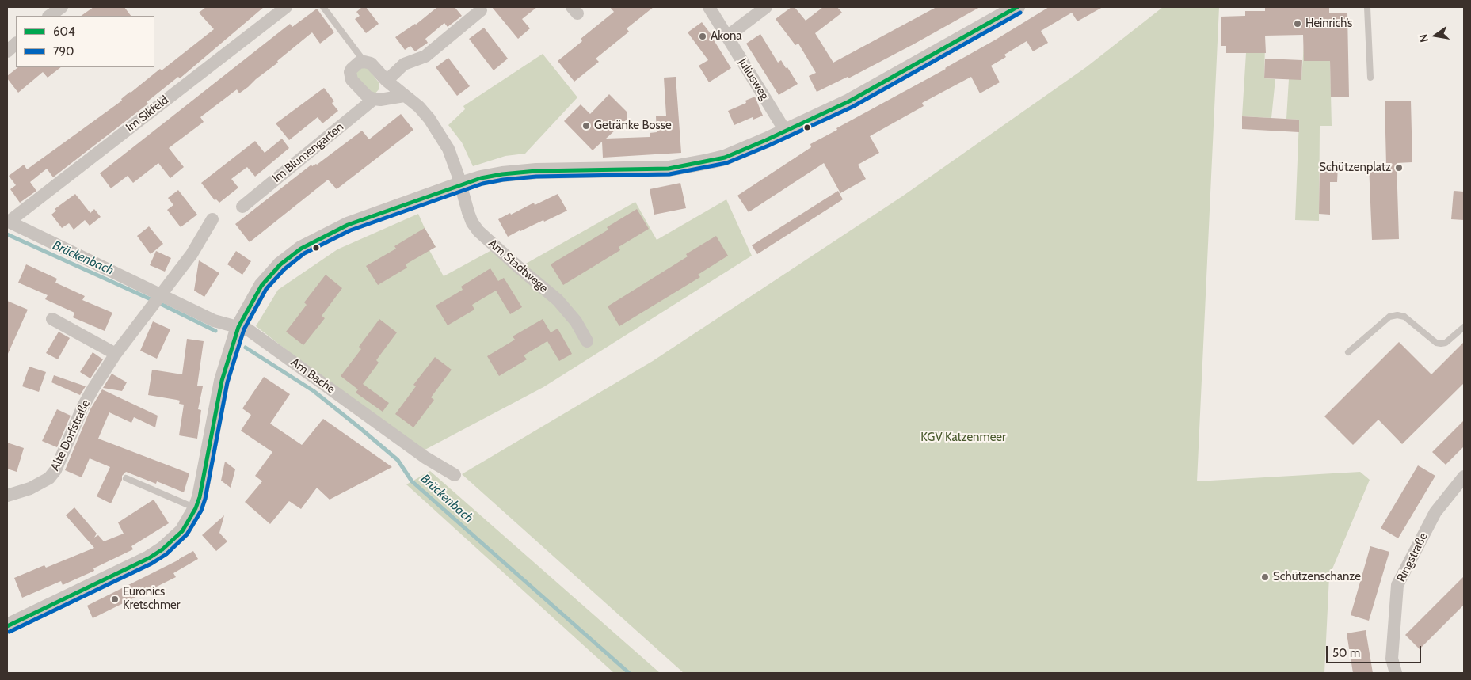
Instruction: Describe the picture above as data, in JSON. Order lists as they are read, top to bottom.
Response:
{
  "streets": {
    "street": [
      "Juliusweg",
      "Im Sikfeld",
      "Im Blumengarten",
      "Am Stadtwege",
      "Am Bache",
      "Alte Dorfstraße",
      "Ringstraße"
    ]
  },
  "crossings": [
    ["Im Sikfeld", "Am Bache"],
    ["Am Bache", "Alte Dorfstraße"]
  ],
  "water": ["Brückenbach"],
  "parks": ["KGV Katzenmeer"],
  "places": [
    "Heinrich’s",
    "Akona",
    "Getränke Bosse",
    "Schützenplatz",
    "Schützenschanze",
    "Euronics Kretschmer"
  ],
  "lines": ["transit line 604", "transit line 790"],
  "legend": ["604", "790"],
  "scale_bar": "50 m",
  "north": "left"
}
